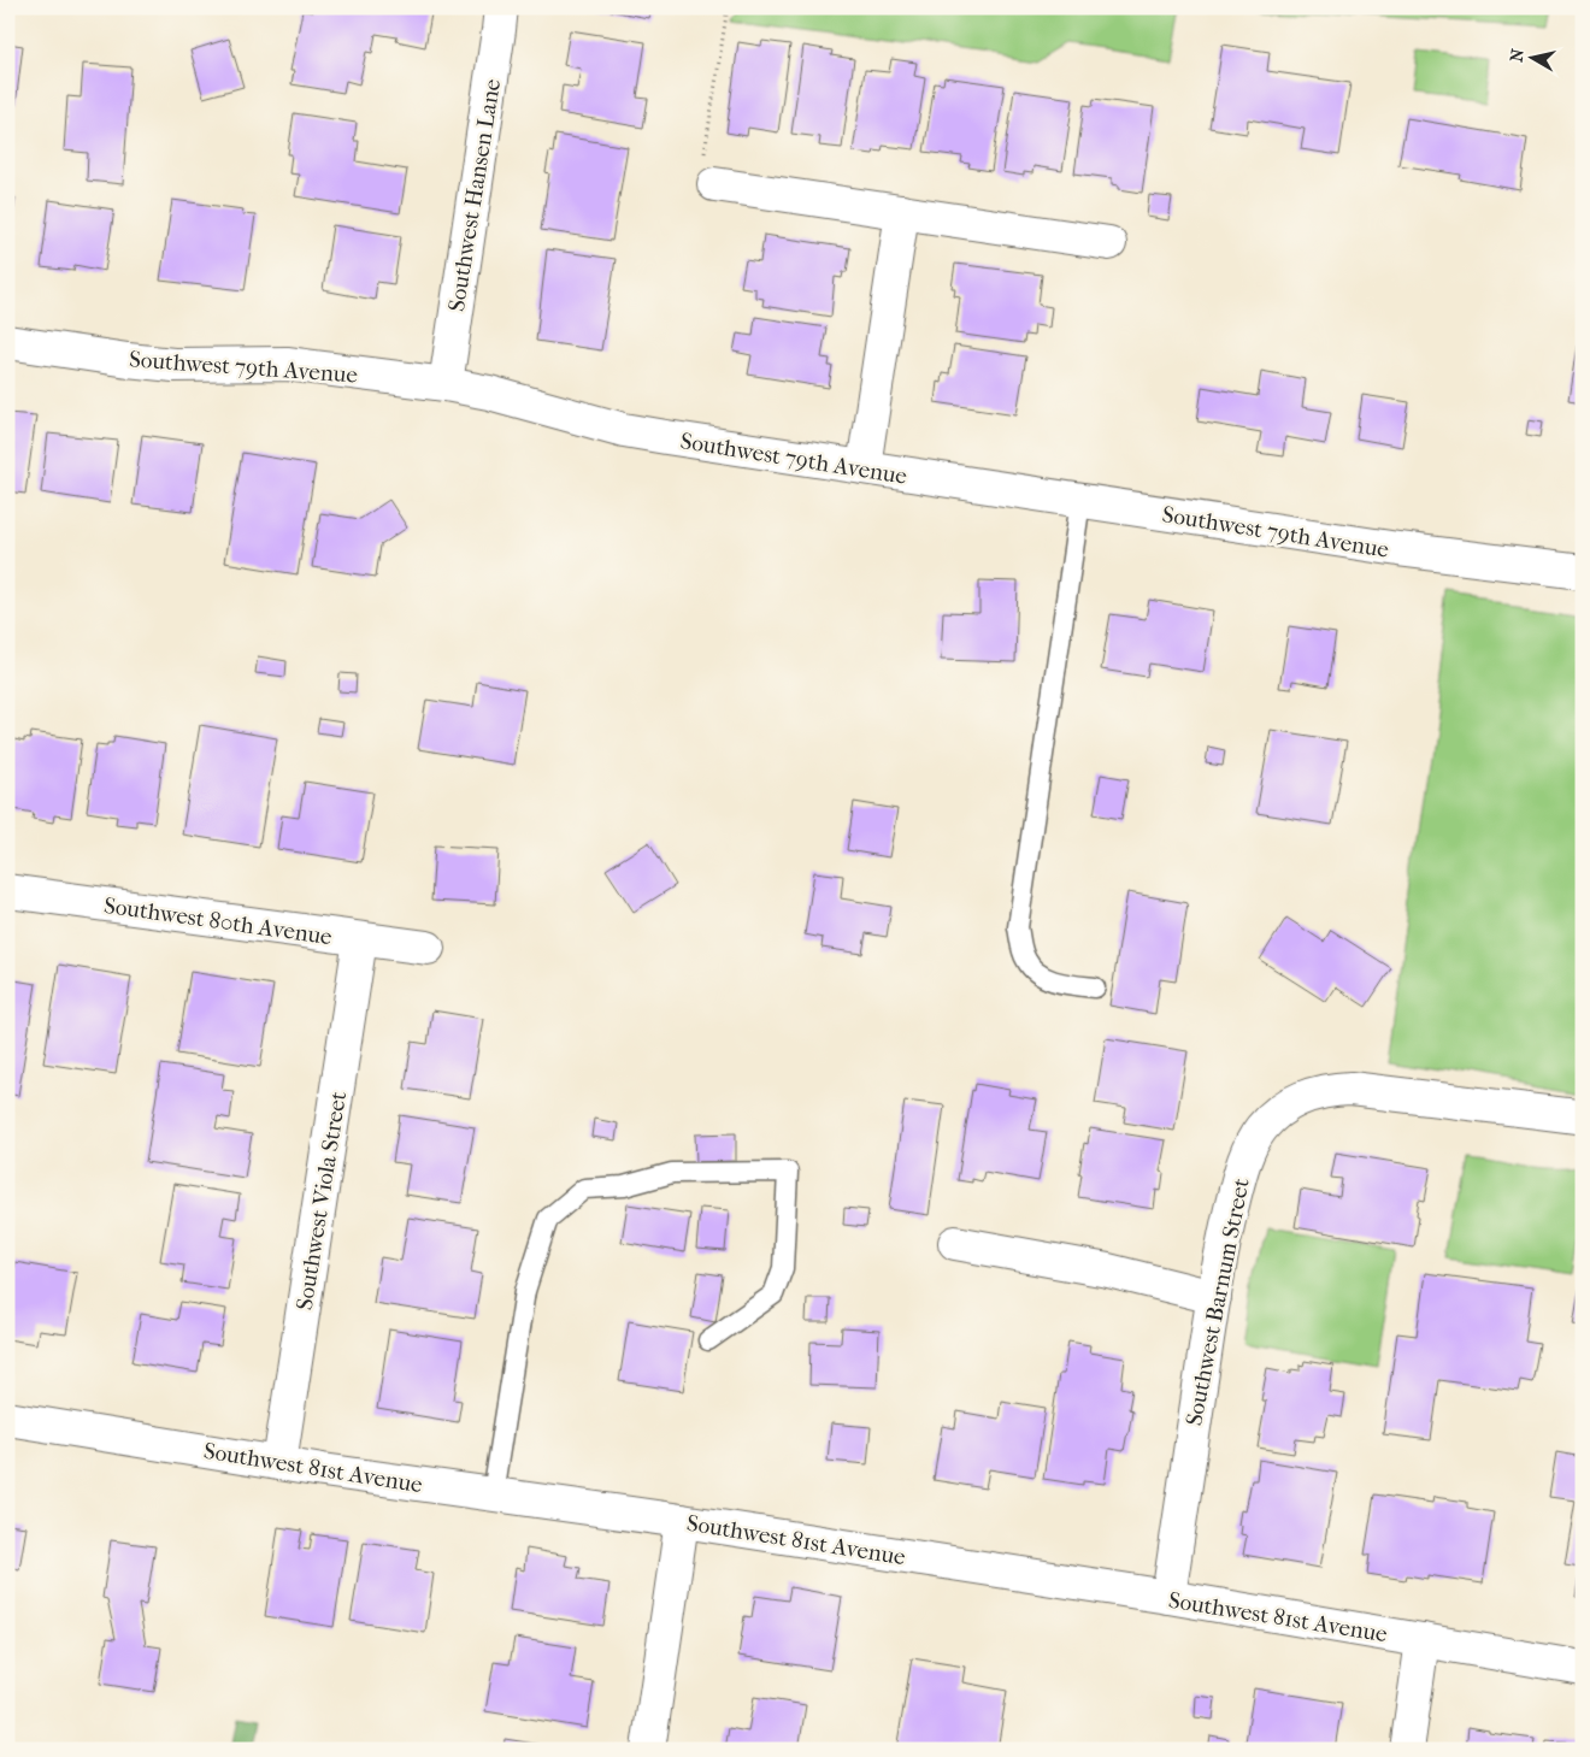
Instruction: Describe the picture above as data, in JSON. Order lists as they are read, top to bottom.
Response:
{
  "streets": {
    "street": [
      "Southwest Hansen Lane",
      "Southwest 79th Avenue",
      "Southwest 80th Avenue",
      "Southwest Viola Street",
      "Southwest Barnum Street",
      "Southwest 81st Avenue"
    ]
  },
  "crossings": [
    ["Southwest Hansen Lane", "Southwest 79th Avenue"],
    ["Southwest 80th Avenue", "Southwest Viola Street"],
    ["Southwest Viola Street", "Southwest 81st Avenue"],
    ["Southwest Barnum Street", "Southwest 81st Avenue"]
  ],
  "north": "left"
}
